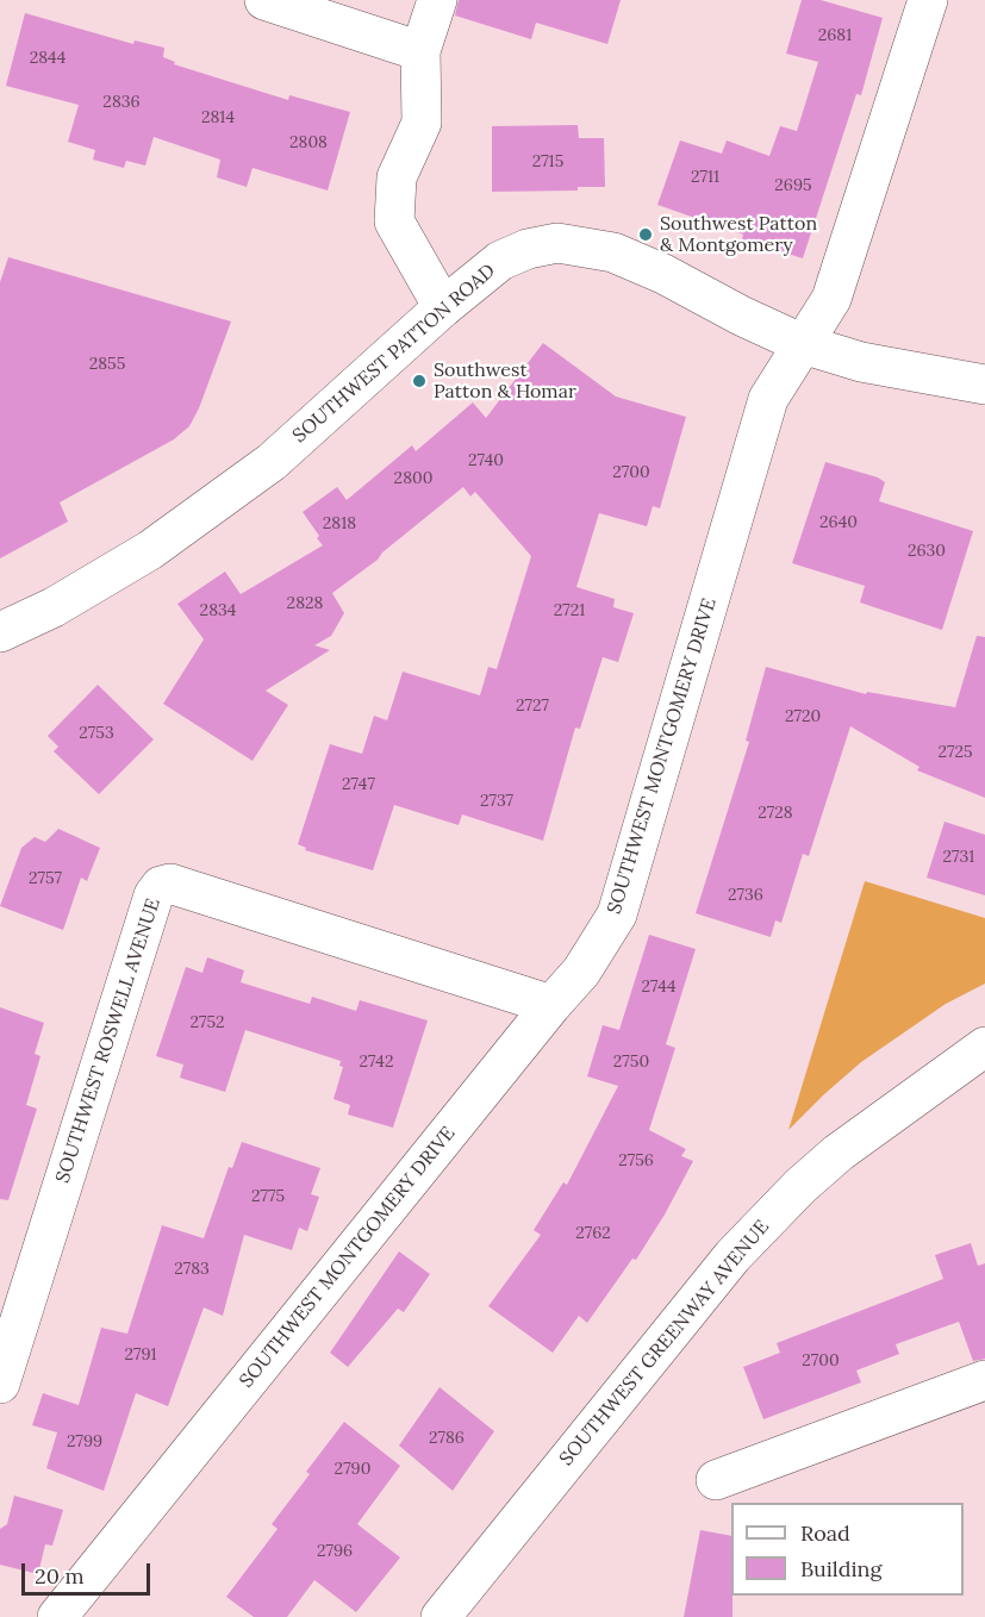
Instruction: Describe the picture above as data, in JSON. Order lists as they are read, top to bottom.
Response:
{
  "streets": {
    "street": [
      "SOUTHWEST PATTON ROAD",
      "SOUTHWEST MONTGOMERY DRIVE",
      "SOUTHWEST ROSWELL AVENUE",
      "SOUTHWEST GREENWAY AVENUE"
    ]
  },
  "crossings": [
    ["SOUTHWEST PATTON ROAD", "SOUTHWEST MONTGOMERY DRIVE"],
    ["SOUTHWEST MONTGOMERY DRIVE", "SOUTHWEST ROSWELL AVENUE"]
  ],
  "places": ["Southwest Patton & Montgomery", "Southwest Patton & Homar"],
  "house_numbers": [
    "2681",
    "2844",
    "2836",
    "2814",
    "2808",
    "2715",
    "2711",
    "2695",
    "2855",
    "2740",
    "2700",
    "2800",
    "2640",
    "2818",
    "2630",
    "2828",
    "2834",
    "2721",
    "2727",
    "2720",
    "2753",
    "2725",
    "2747",
    "2737",
    "2728",
    "2731",
    "2757",
    "2736",
    "2744",
    "2752",
    "2742",
    "2750",
    "2756",
    "2775",
    "2762",
    "2783",
    "2791",
    "2700",
    "2786",
    "2799",
    "2790",
    "2796"
  ],
  "legend": ["Road", "Building"],
  "scale_bar": "20 m"
}
